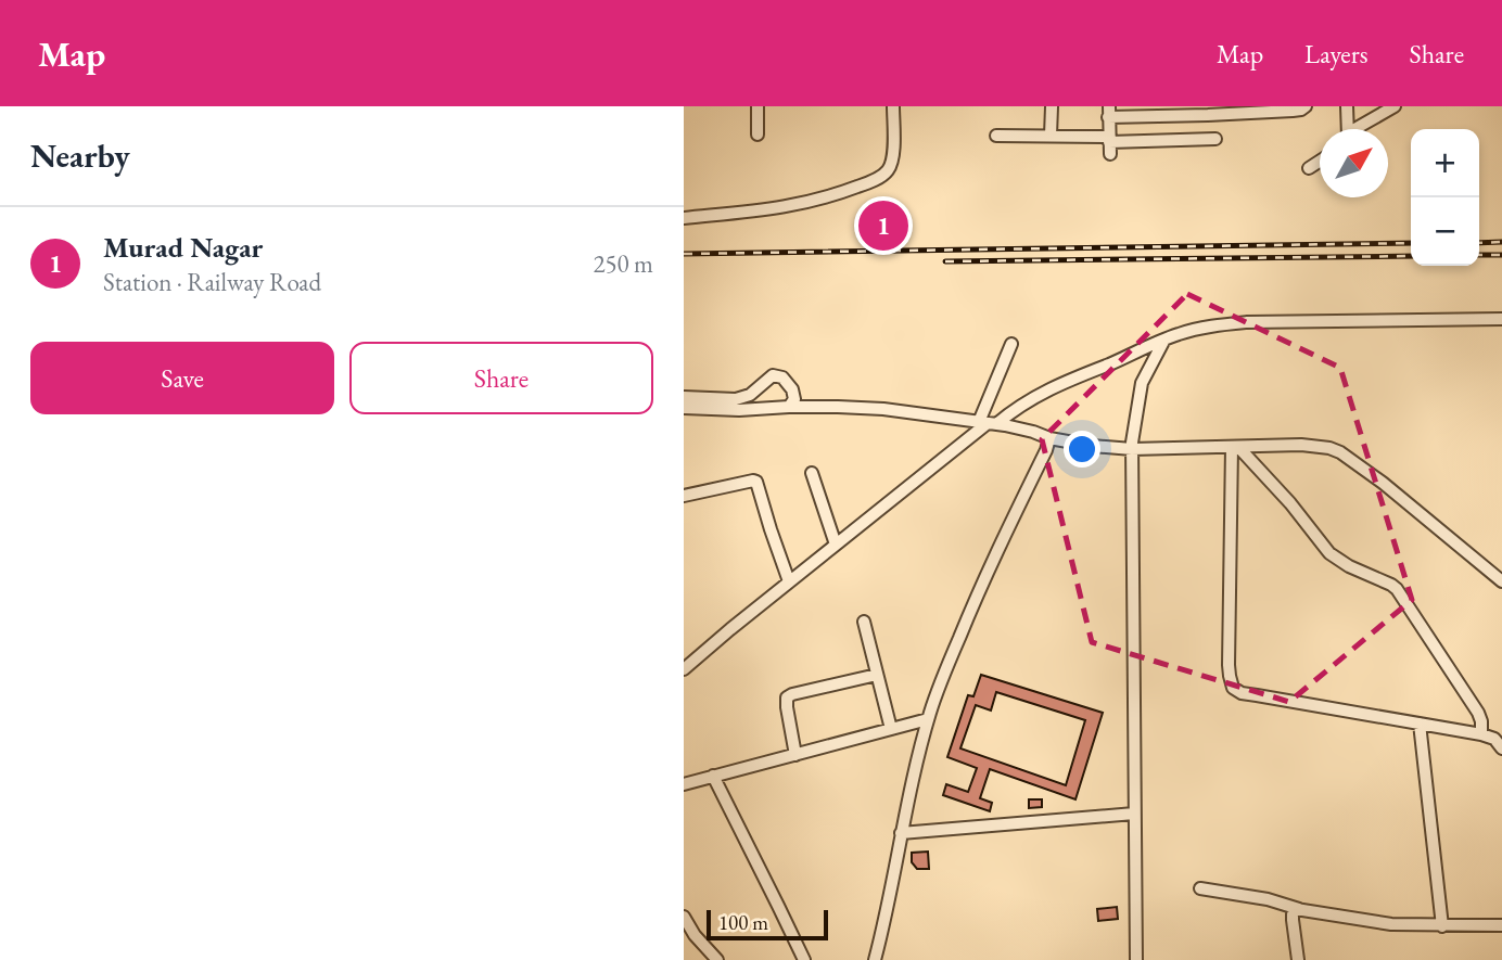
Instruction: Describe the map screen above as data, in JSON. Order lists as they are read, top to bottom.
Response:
{
  "scale_bar": "100 m",
  "north": "top right",
  "page": {
    "header": "Map",
    "nav": ["Map", "Layers", "Share"],
    "heading": "Nearby",
    "map_buttons": ["+", "−"],
    "pins": "1",
    "list": [
      {
        "mark": "1",
        "name": "Murad Nagar",
        "note": "Station · Railway Road",
        "value": "250 m"
      }
    ],
    "buttons": ["Save", "Share"],
    "scale": "100 m"
  }
}
